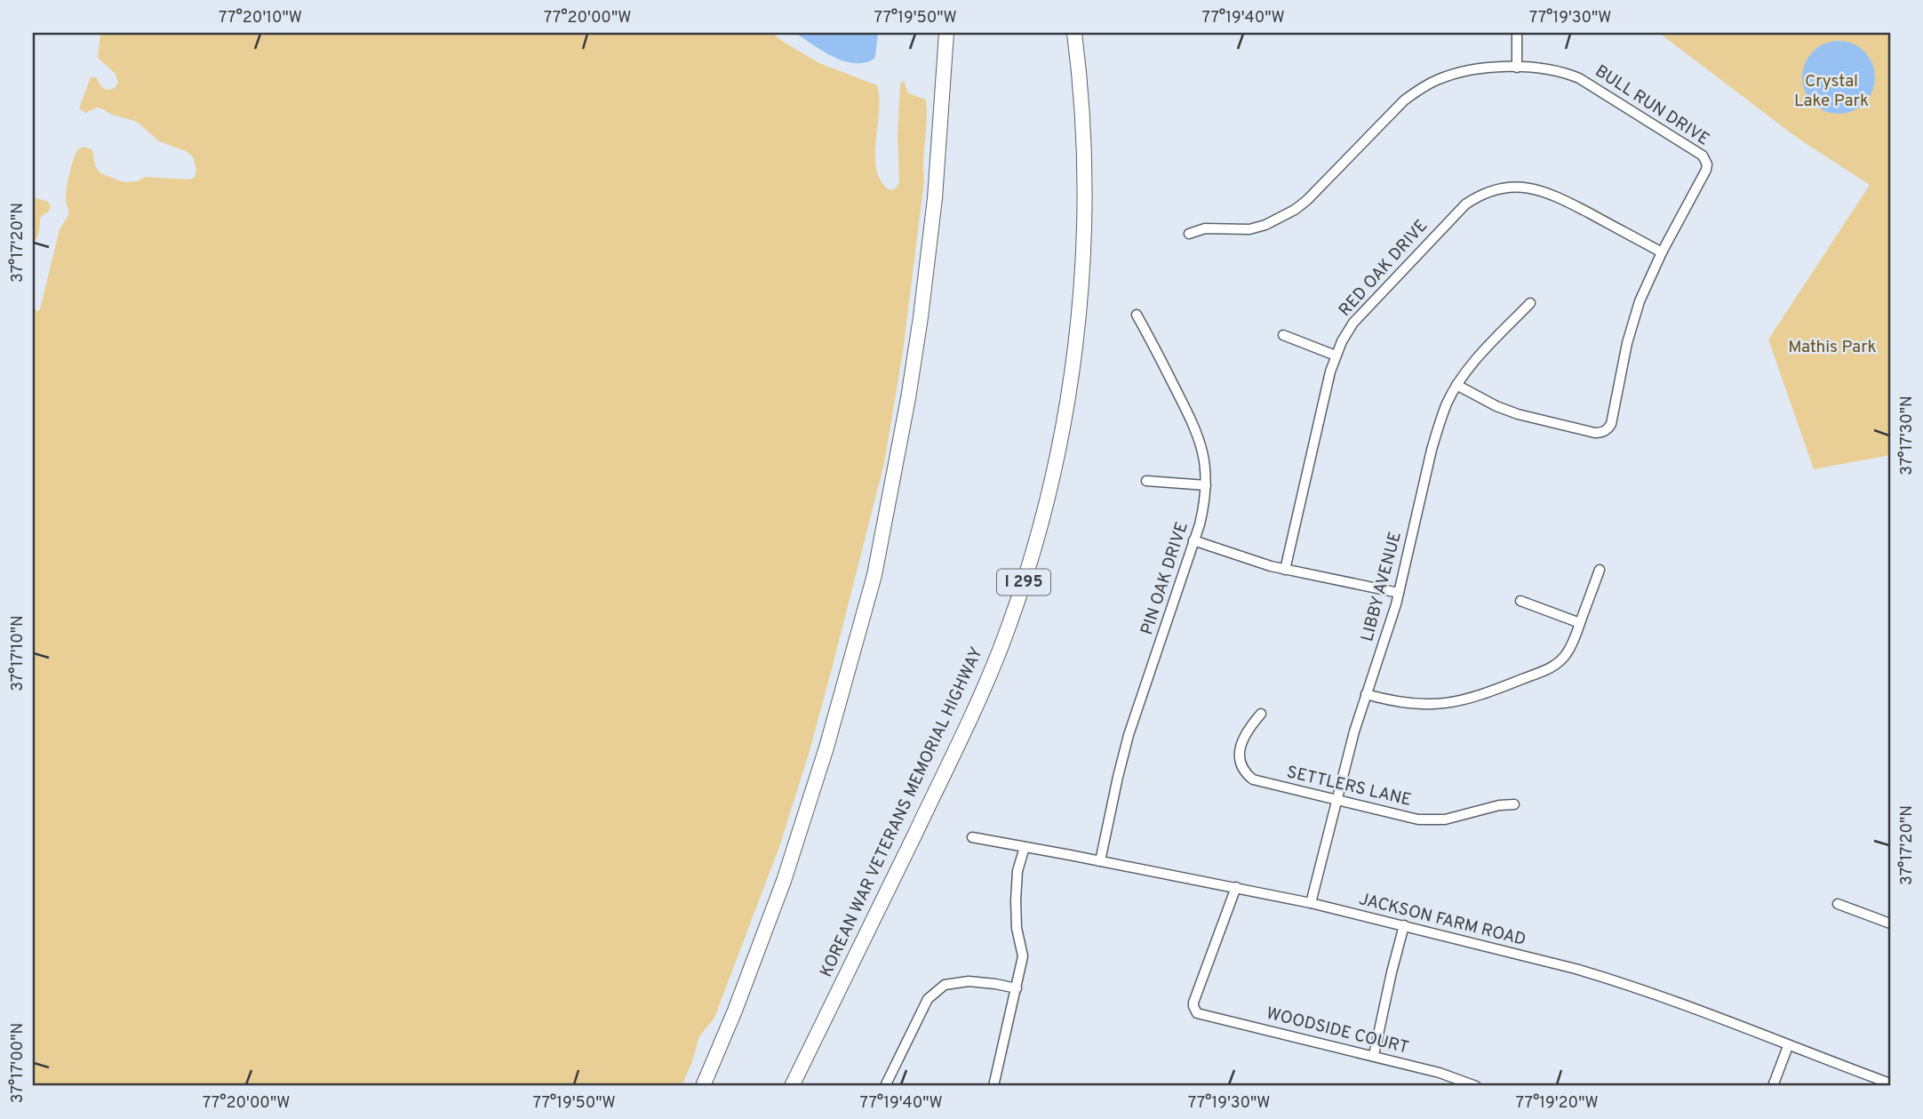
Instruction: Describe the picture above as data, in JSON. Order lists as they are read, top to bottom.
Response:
{
  "streets": {
    "highway": ["I 295", "KOREAN WAR VETERANS MEMORIAL HIGHWAY"],
    "street": [
      "BULL RUN DRIVE",
      "RED OAK DRIVE",
      "PIN OAK DRIVE",
      "LIBBY AVENUE",
      "SETTLERS LANE",
      "JACKSON FARM ROAD",
      "WOODSIDE COURT"
    ]
  },
  "crossings": [
    ["BULL RUN DRIVE", "RED OAK DRIVE"],
    ["BULL RUN DRIVE", "LIBBY AVENUE"],
    ["PIN OAK DRIVE", "JACKSON FARM ROAD"],
    ["LIBBY AVENUE", "SETTLERS LANE"],
    ["LIBBY AVENUE", "JACKSON FARM ROAD"],
    ["JACKSON FARM ROAD", "WOODSIDE COURT"]
  ],
  "parks": ["Crystal Lake Park", "Mathis Park"],
  "coordinates": [
    "77°20'10\"W",
    "77°20'00\"W",
    "77°19'50\"W",
    "77°19'40\"W",
    "77°19'30\"W",
    "37°17'20\"N",
    "37°17'30\"N",
    "37°17'10\"N",
    "37°17'00\"N",
    "77°19'20\"W"
  ]
}
